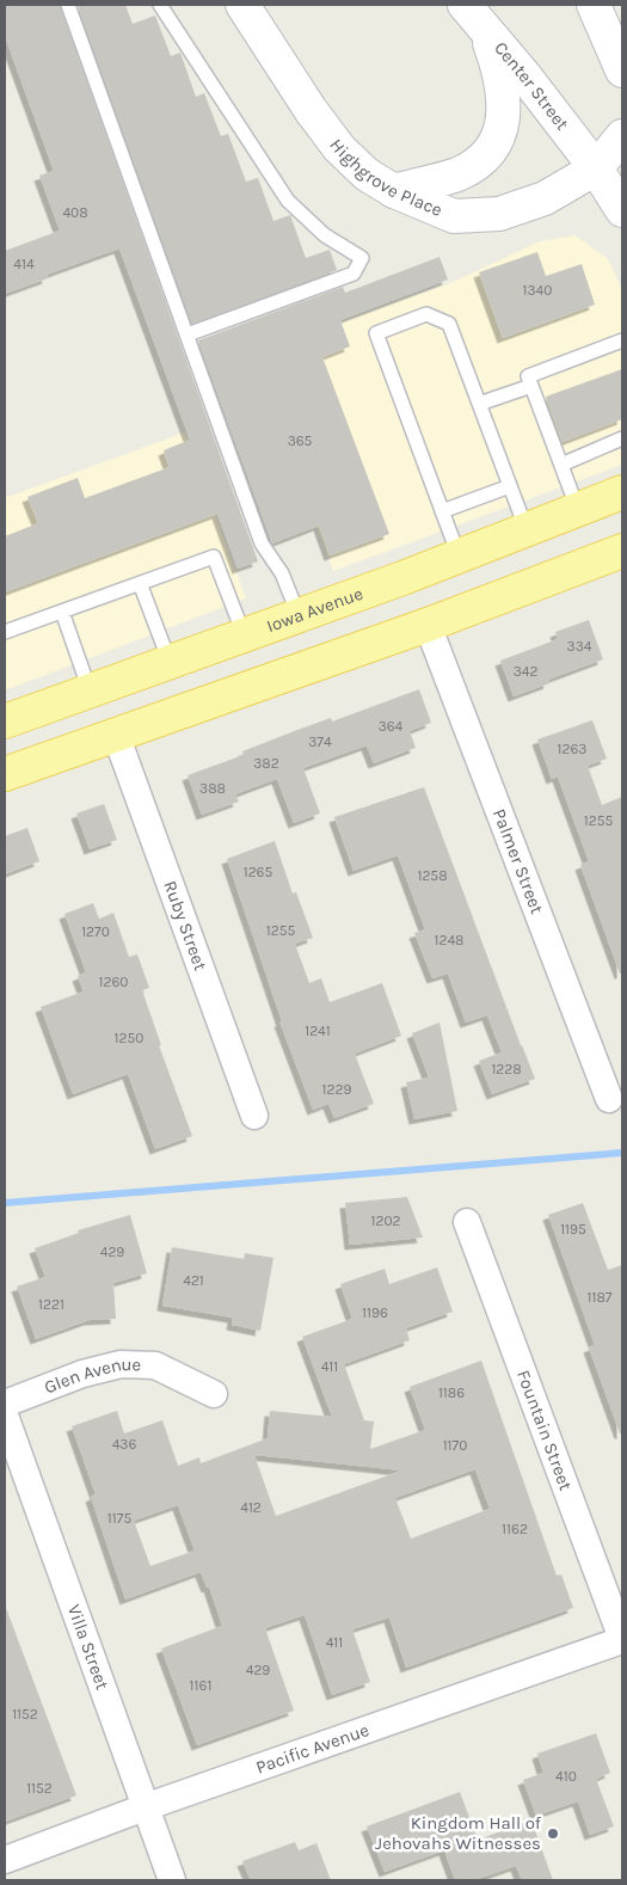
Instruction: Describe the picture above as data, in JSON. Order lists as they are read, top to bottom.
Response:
{
  "streets": {
    "main road": ["Center Street", "Highgrove Place", "Iowa Avenue"],
    "street": [
      "Palmer Street",
      "Ruby Street",
      "Glen Avenue",
      "Fountain Street",
      "Villa Street",
      "Pacific Avenue"
    ]
  },
  "crossings": [
    ["Center Street", "Highgrove Place"],
    ["Fountain Street", "Pacific Avenue"],
    ["Villa Street", "Pacific Avenue"]
  ],
  "places": ["Kingdom Hall of Jehovahs Witnesses"],
  "house_numbers": [
    "408",
    "414",
    "1340",
    "365",
    "334",
    "342",
    "364",
    "374",
    "1263",
    "382",
    "388",
    "1255",
    "1265",
    "1258",
    "1255",
    "1270",
    "1248",
    "1260",
    "1241",
    "1250",
    "1228",
    "1229",
    "1202",
    "1195",
    "429",
    "421",
    "1187",
    "1221",
    "1196",
    "411",
    "1186",
    "436",
    "1170",
    "412",
    "1175",
    "1162",
    "411",
    "429",
    "1161",
    "1152",
    "410",
    "1152"
  ]
}
